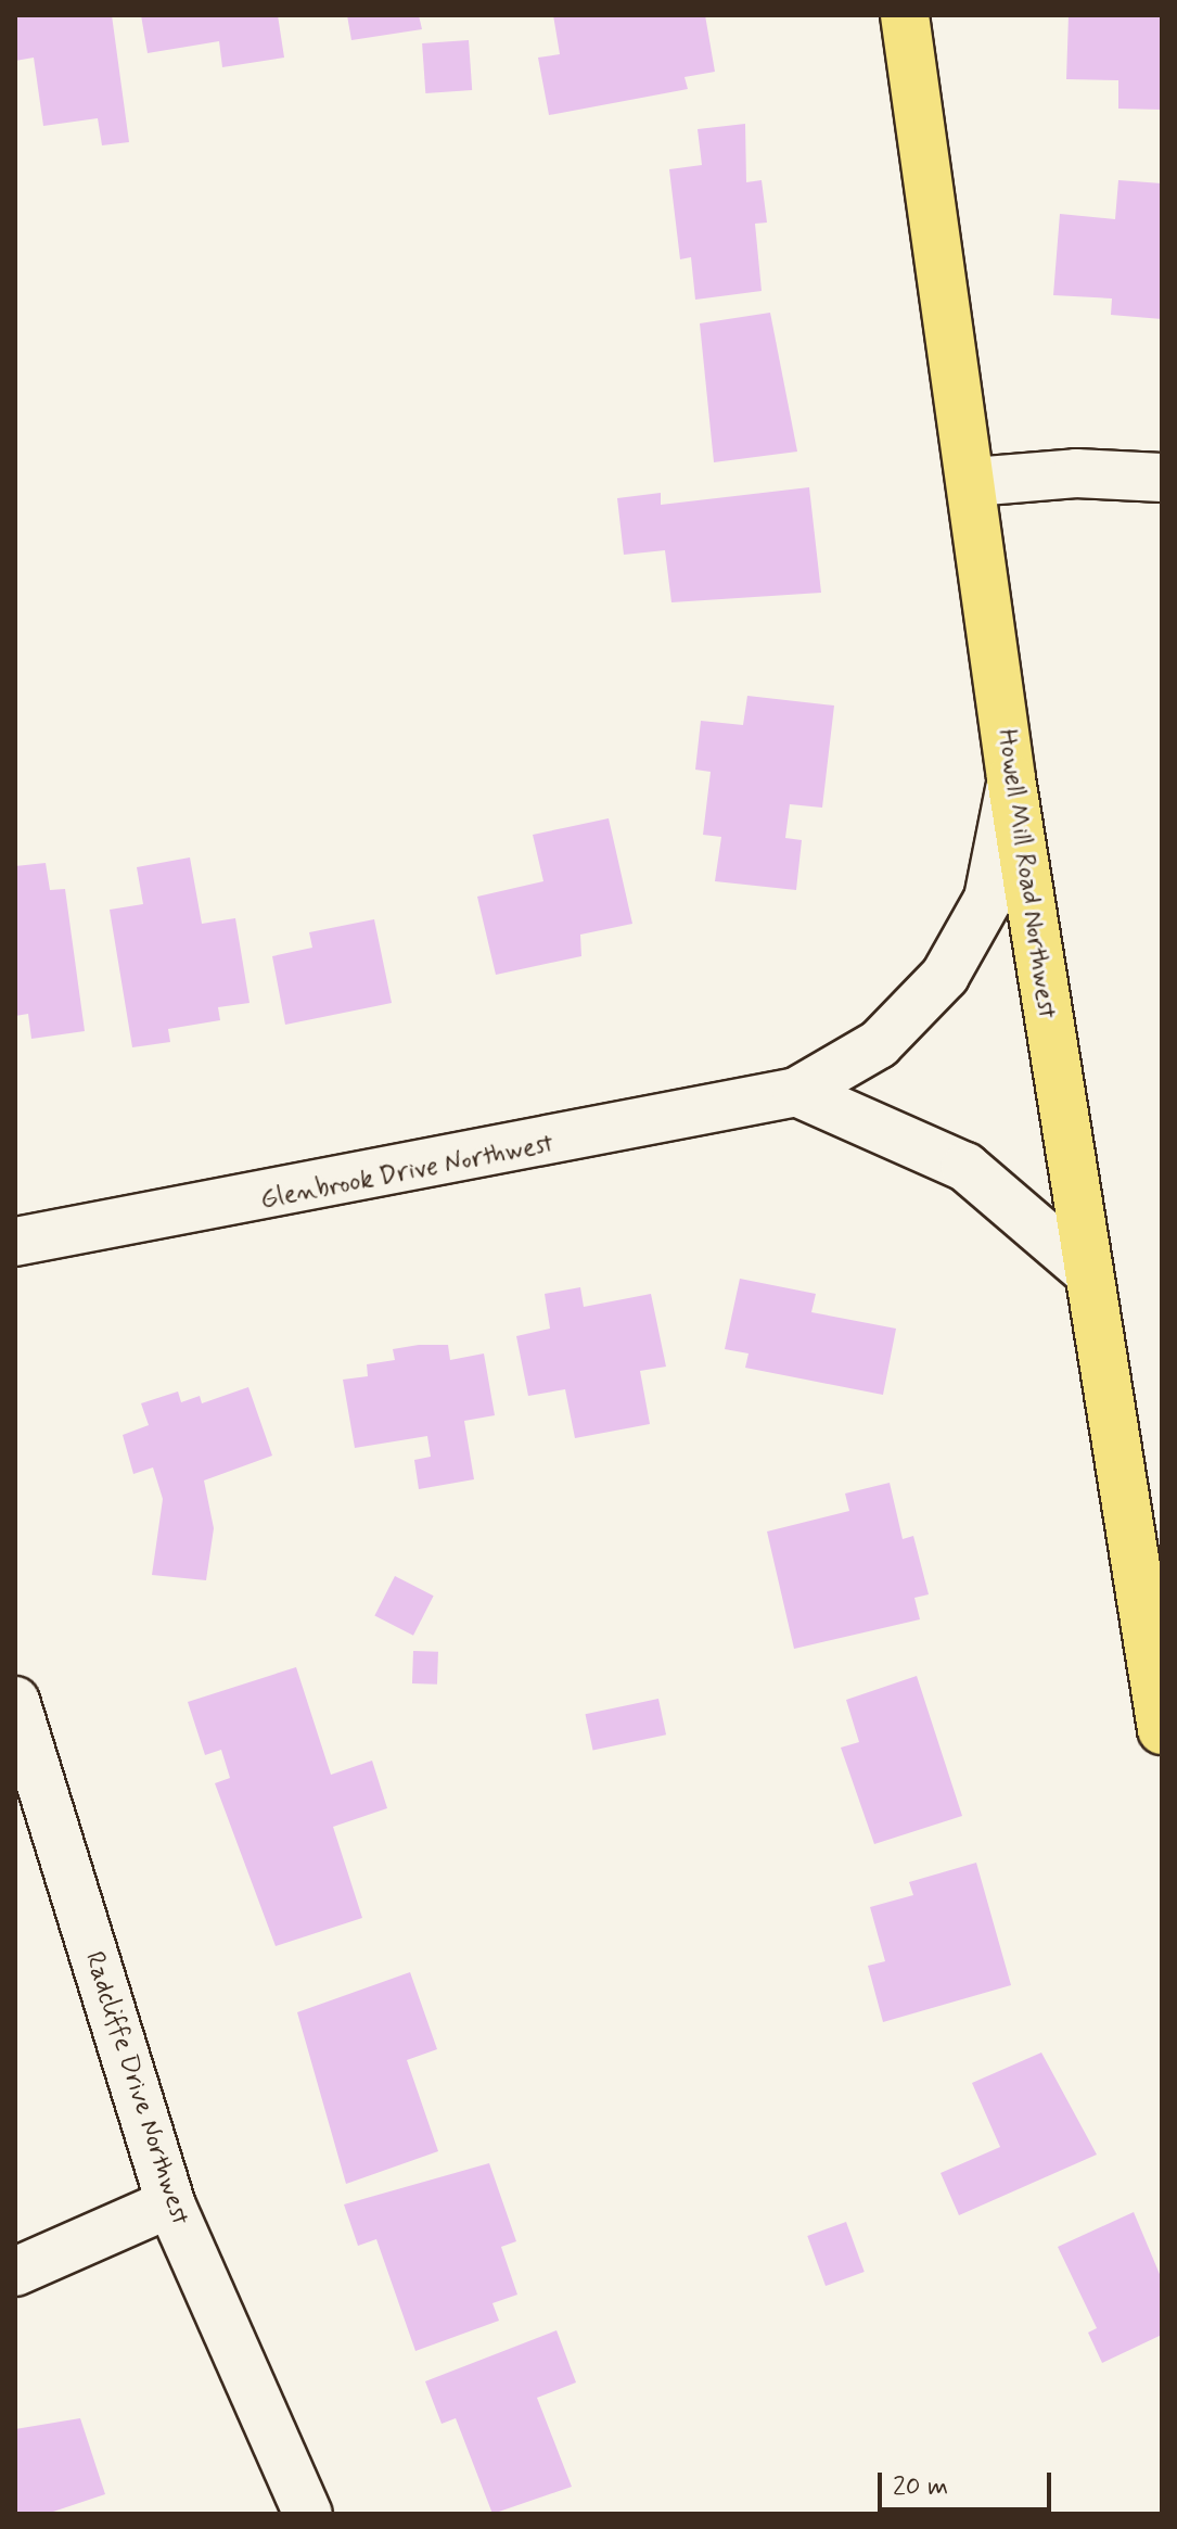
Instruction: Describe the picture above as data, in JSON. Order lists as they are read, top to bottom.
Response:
{
  "streets": {
    "main road": ["Howell Mill Road Northwest"],
    "street": ["Glenbrook Drive Northwest", "Radcliffe Drive Northwest"]
  },
  "crossings": [
    ["Howell Mill Road Northwest", "Glenbrook Drive Northwest"]
  ],
  "scale_bar": "20 m"
}
